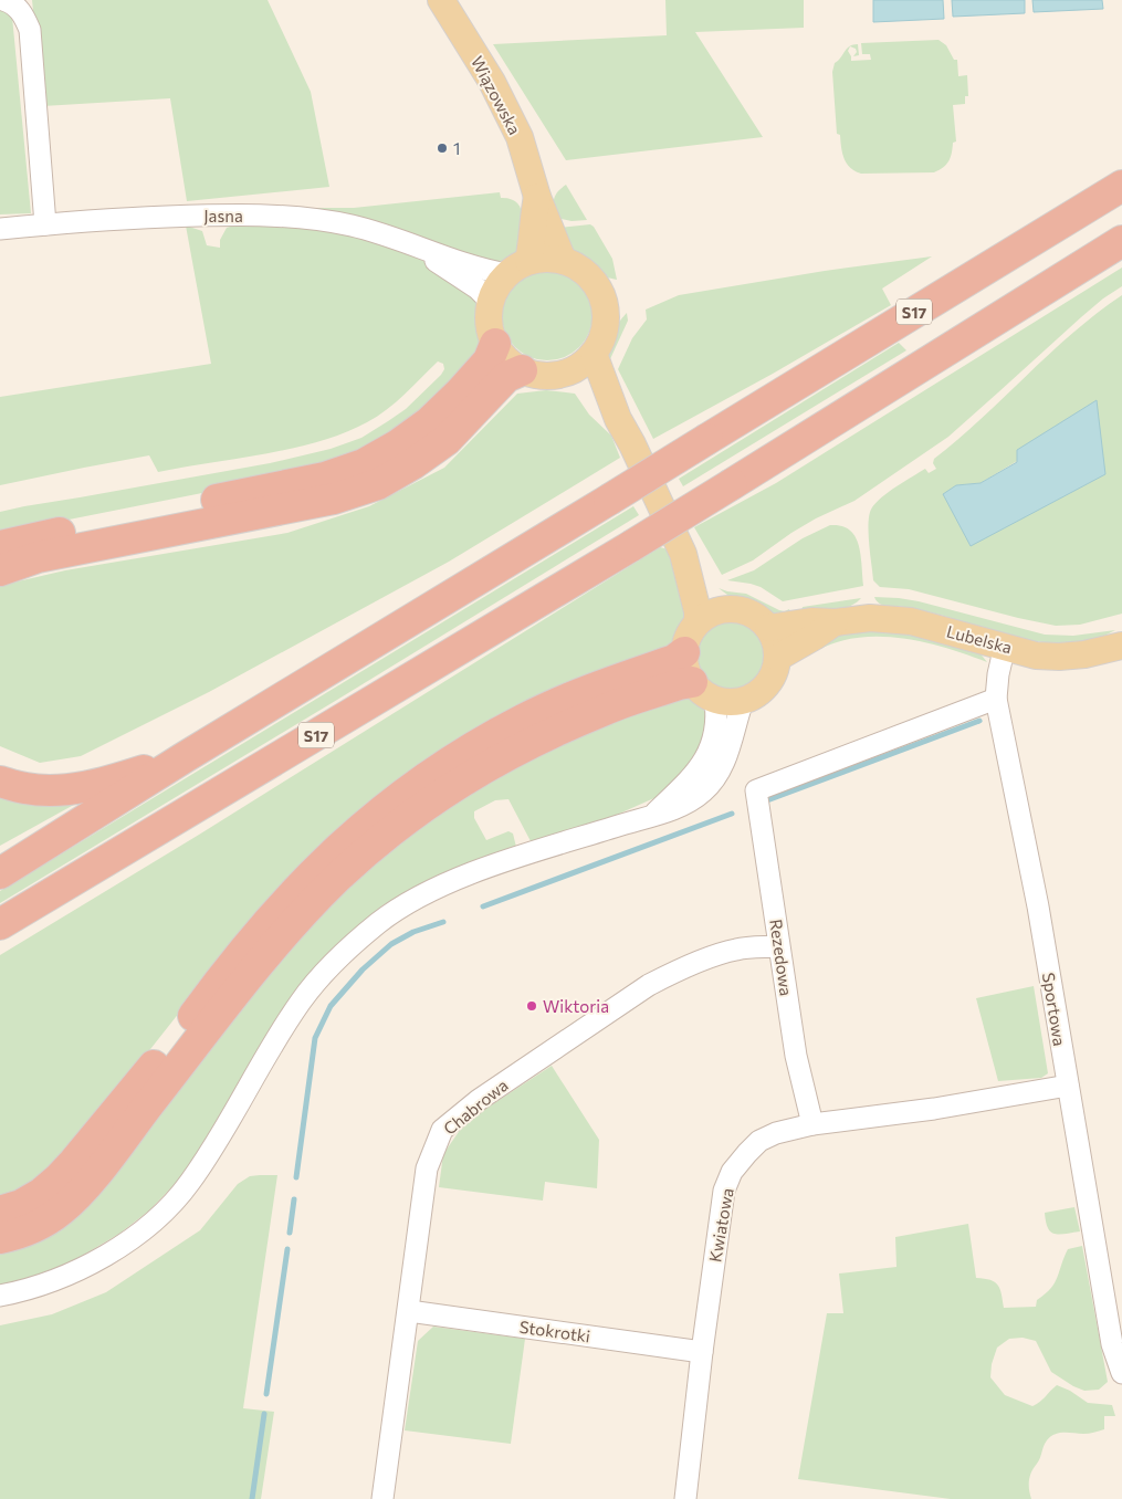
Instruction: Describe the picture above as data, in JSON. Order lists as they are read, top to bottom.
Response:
{
  "streets": {
    "highway": ["S17"],
    "main road": ["Wiązowska", "Lubelska"],
    "street": [
      "Jasna",
      "Rezedowa",
      "Sportowa",
      "Chabrowa",
      "Kwiatowa",
      "Stokrotki"
    ]
  },
  "crossings": [
    ["Wiązowska", "Jasna"],
    ["Lubelska", "Sportowa"],
    ["Rezedowa", "Sportowa"],
    ["Rezedowa", "Chabrowa"],
    ["Rezedowa", "Kwiatowa"],
    ["Sportowa", "Kwiatowa"],
    ["Chabrowa", "Stokrotki"],
    ["Kwiatowa", "Stokrotki"]
  ],
  "places": ["1", "Wiktoria"]
}
